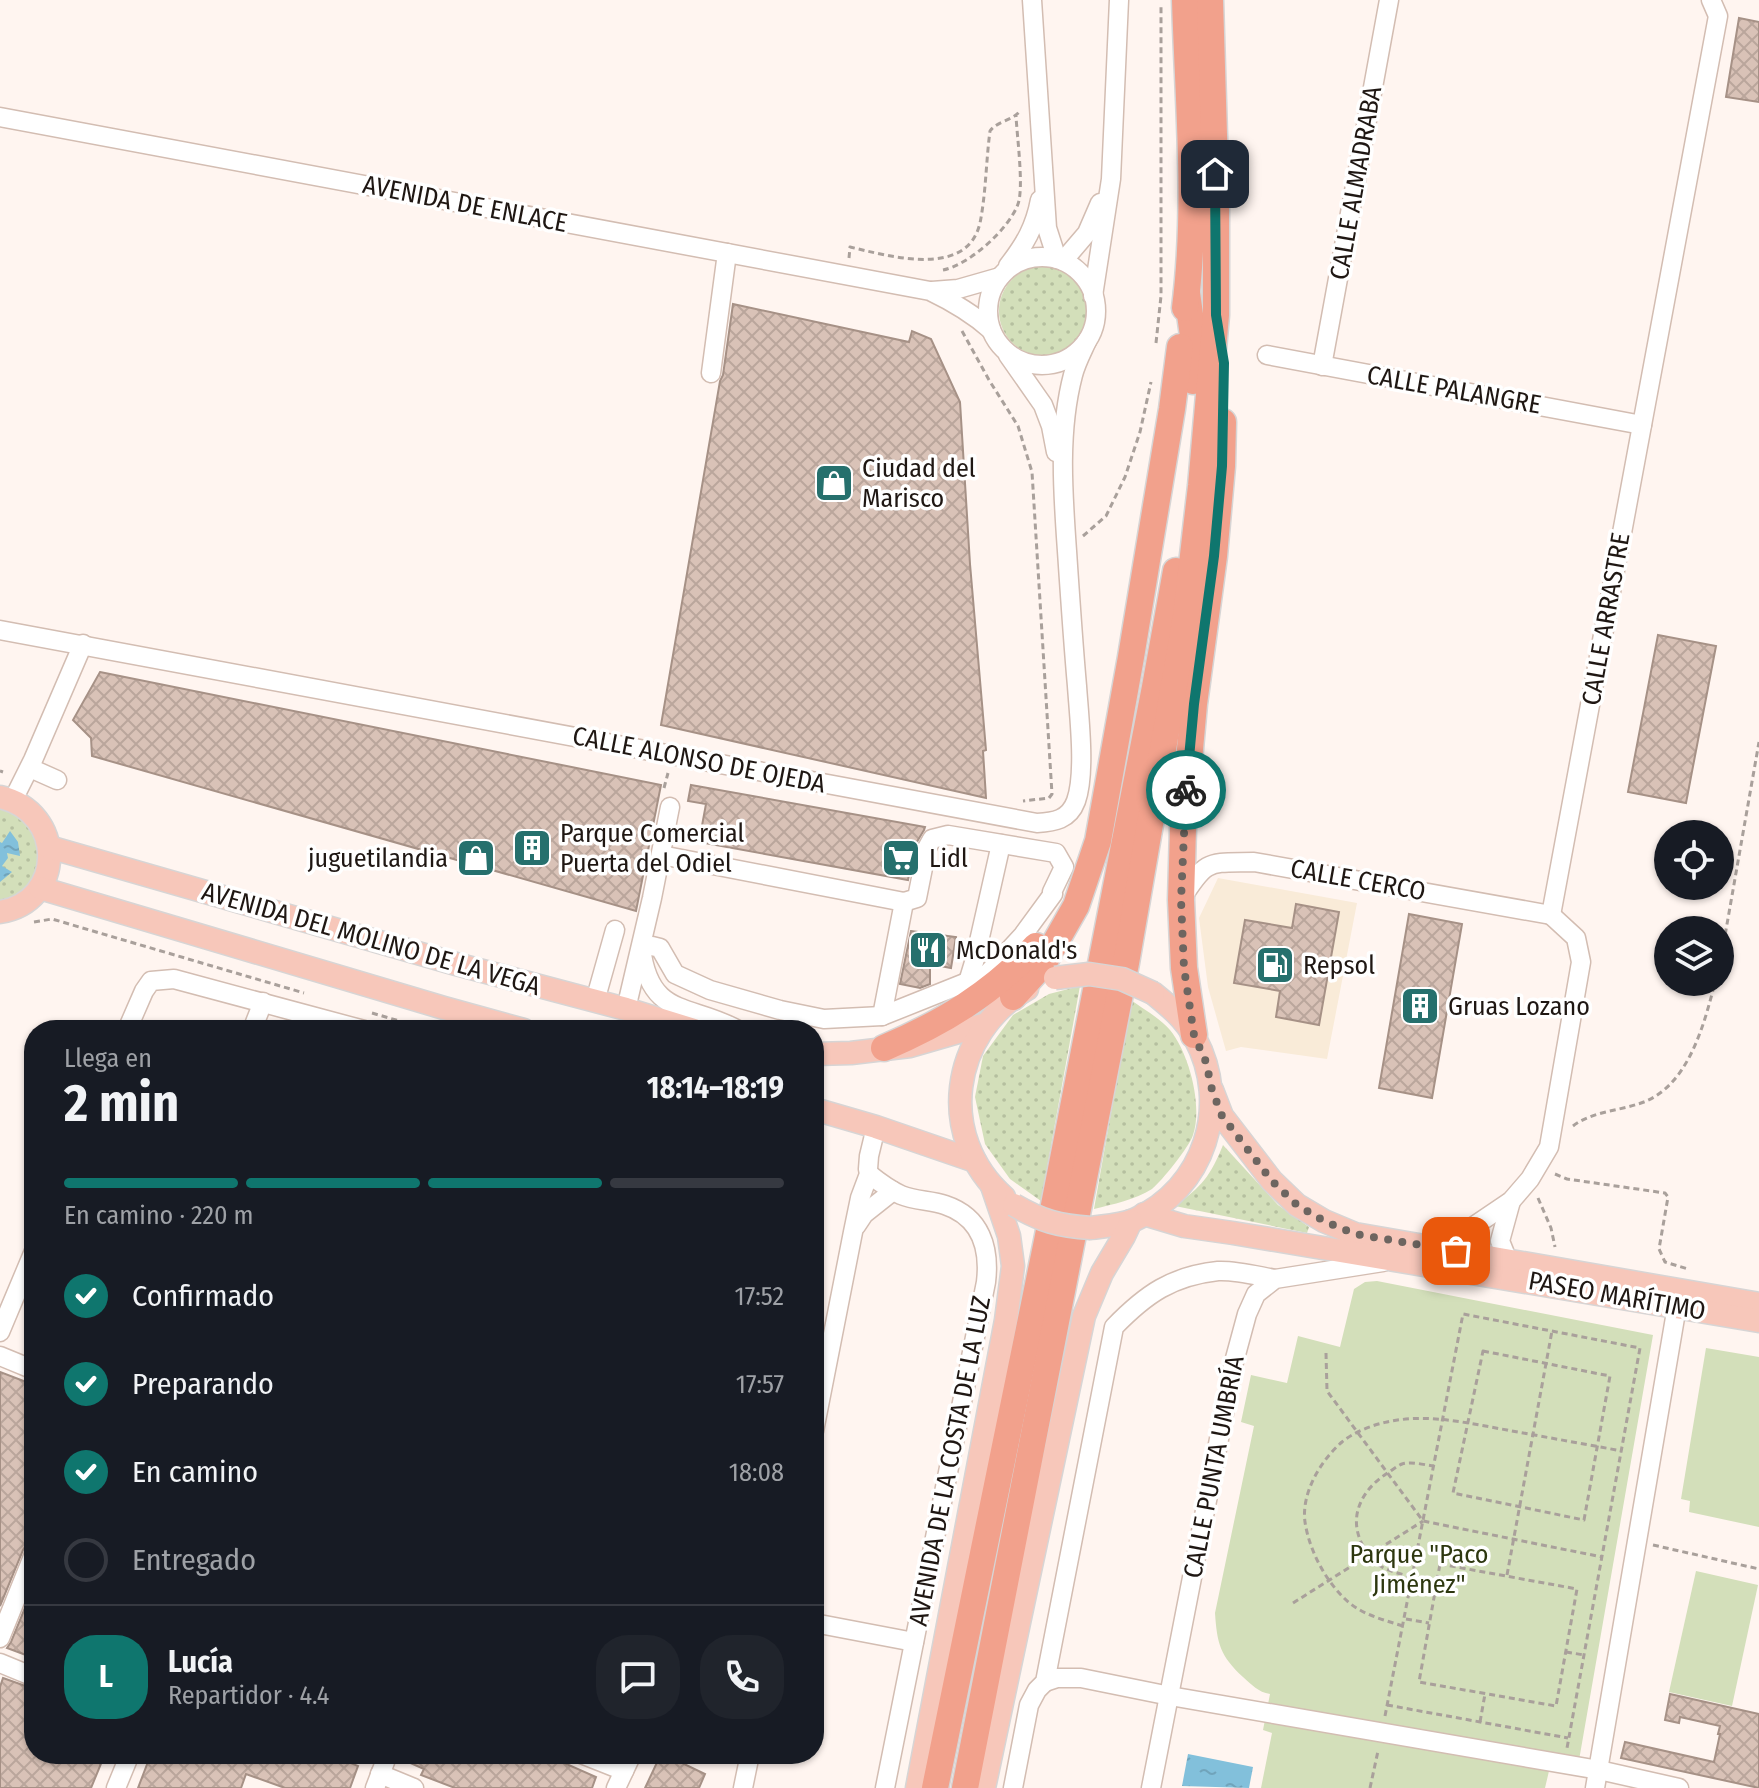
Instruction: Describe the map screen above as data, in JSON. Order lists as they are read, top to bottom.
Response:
{
  "streets": {
    "main road": ["AVENIDA DEL MOLINO DE LA VEGA", "PASEO MARÍTIMO"],
    "street": [
      "CALLE ALMADRABA",
      "AVENIDA DE ENLACE",
      "CALLE PALANGRE",
      "CALLE ARRASTRE",
      "CALLE ALONSO DE OJEDA",
      "CALLE CERCO",
      "AVENIDA DE LA COSTA DE LA LUZ",
      "CALLE PUNTA UMBRÍA"
    ]
  },
  "crossings": [
    ["CALLE ALMADRABA", "CALLE PALANGRE"],
    ["AVENIDA DE ENLACE", "CALLE ALONSO DE OJEDA"],
    ["CALLE PALANGRE", "CALLE ARRASTRE"],
    ["CALLE ARRASTRE", "CALLE CERCO"]
  ],
  "parks": ["Parque \"Paco Jiménez\""],
  "places": {
    "shop": ["Ciudad del Marisco", "juguetilandia"],
    "building": ["Parque Comercial Puerta del Odiel", "Gruas Lozano"],
    "supermarket": ["Lidl"],
    "restaurant": ["McDonald's"],
    "fuel station": ["Repsol"]
  },
  "page": {
    "heading": ["2 min", "Llega en", "18:14–18:19"],
    "panel": ["Lucía", "Repartidor · 4.4"],
    "bar": "En camino · 220 m",
    "list": [
      ["Confirmado", "17:52"],
      ["Preparando", "17:57"],
      ["En camino", "18:08"],
      "Entregado"
    ],
    "round": "L"
  }
}
